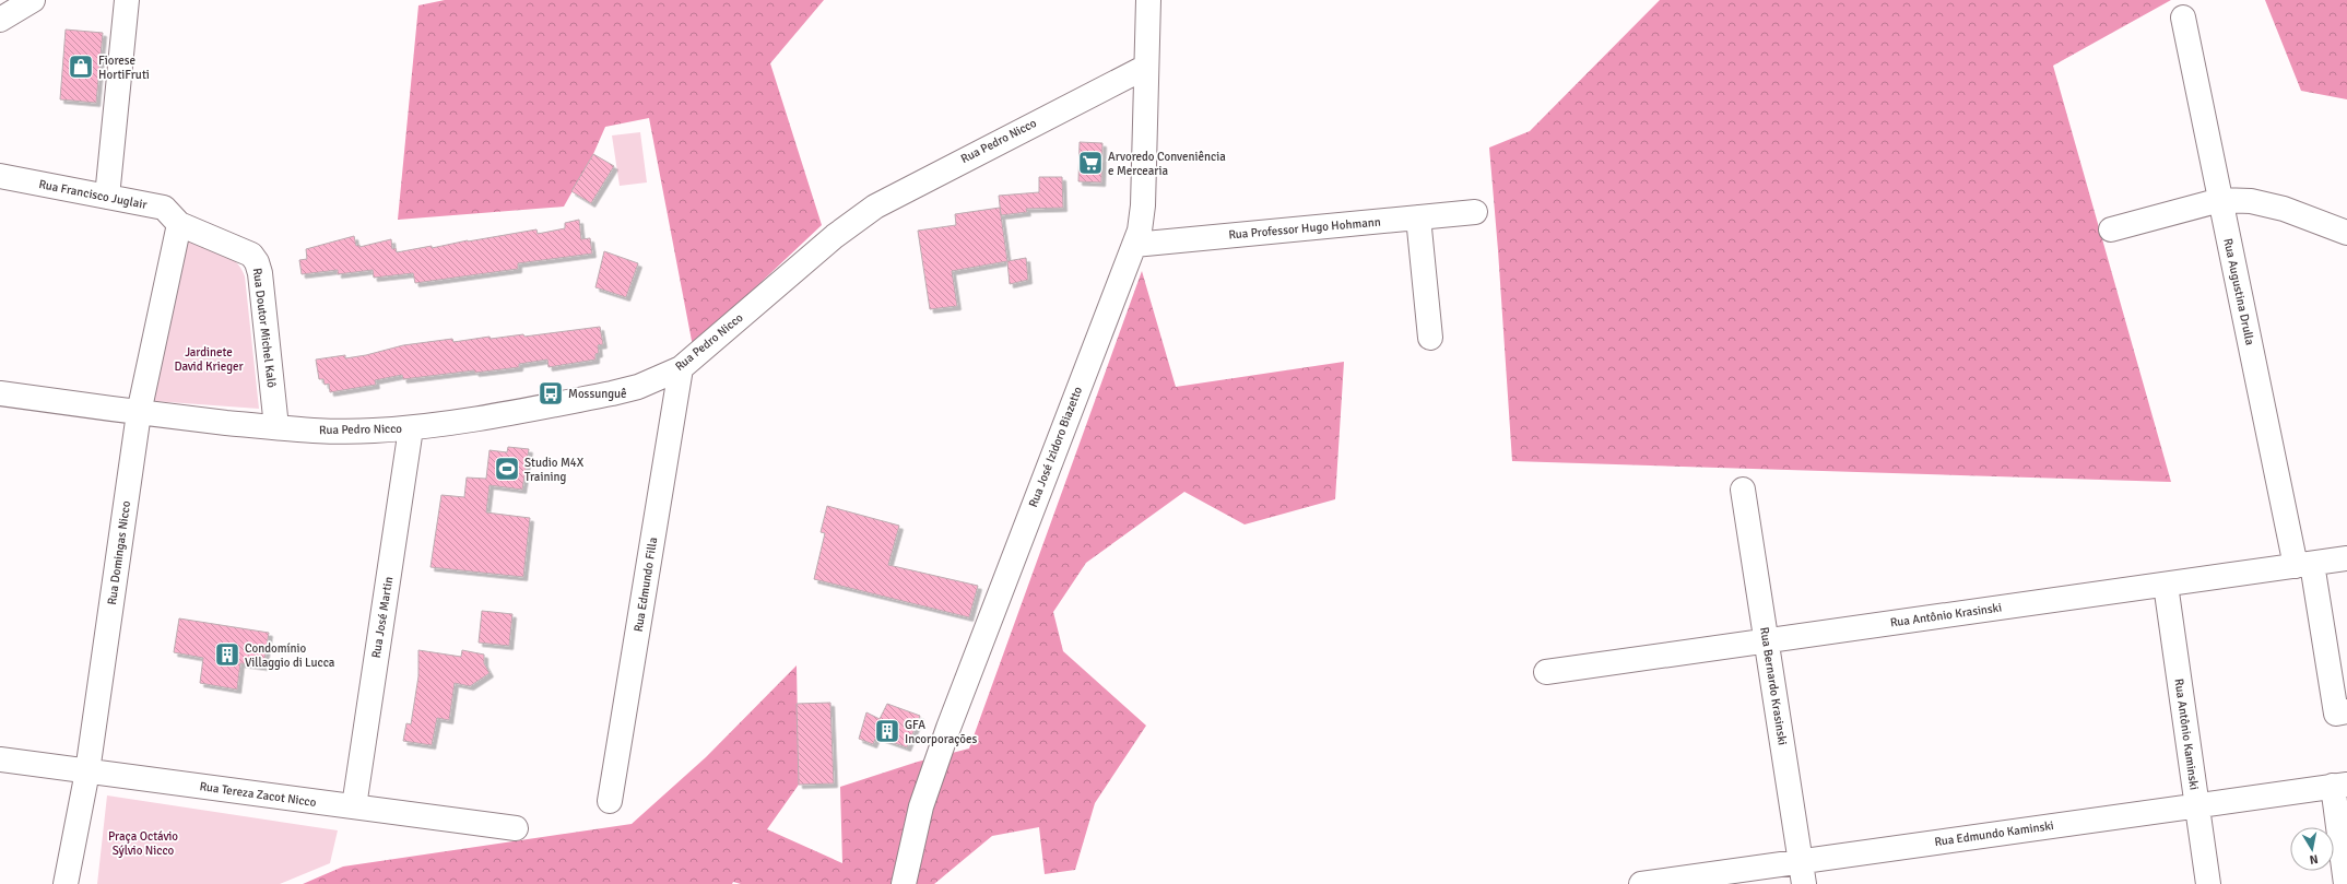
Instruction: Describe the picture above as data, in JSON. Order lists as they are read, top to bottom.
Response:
{
  "streets": {
    "street": [
      "Rua Pedro Nicco",
      "Rua Francisco Juglair",
      "Rua Professor Hugo Hohmann",
      "Rua Augustina Drulla",
      "Rua Doutor Michel Kalô",
      "Rua José Izidoro Biazetto",
      "Rua Domingas Nicco",
      "Rua Edmundo Filla",
      "Rua Antônio Krasinski",
      "Rua José Martin",
      "Rua Bernardo Krasinski",
      "Rua Antônio Kaminski",
      "Rua Tereza Zacot Nicco",
      "Rua Edmundo Kaminski"
    ]
  },
  "crossings": [
    ["Rua Pedro Nicco", "Rua Doutor Michel Kalô"],
    ["Rua Pedro Nicco", "Rua José Izidoro Biazetto"],
    ["Rua Pedro Nicco", "Rua Domingas Nicco"],
    ["Rua Pedro Nicco", "Rua Edmundo Filla"],
    ["Rua Pedro Nicco", "Rua José Martin"],
    ["Rua Francisco Juglair", "Rua Doutor Michel Kalô"],
    ["Rua Francisco Juglair", "Rua Domingas Nicco"],
    ["Rua Professor Hugo Hohmann", "Rua José Izidoro Biazetto"],
    ["Rua Augustina Drulla", "Rua Antônio Krasinski"],
    ["Rua Doutor Michel Kalô", "Rua Domingas Nicco"],
    ["Rua Domingas Nicco", "Rua Tereza Zacot Nicco"],
    ["Rua Antônio Krasinski", "Rua Bernardo Krasinski"],
    ["Rua Antônio Krasinski", "Rua Antônio Kaminski"],
    ["Rua José Martin", "Rua Tereza Zacot Nicco"],
    ["Rua Bernardo Krasinski", "Rua Edmundo Kaminski"],
    ["Rua Antônio Kaminski", "Rua Edmundo Kaminski"]
  ],
  "parks": ["Jardinete David Krieger", "Praça Octávio Sýlvio Nicco"],
  "places": {
    "shop": ["Fiorese HortiFruti"],
    "supermarket": ["Arvoredo Conveniência e Mercearia"],
    "bus stop": ["Mossunguê"],
    "sports": ["Studio M4X Training"],
    "building": ["Condomínio Villaggio di Lucca", "GFA Incorporações"]
  },
  "north": "bottom"
}
